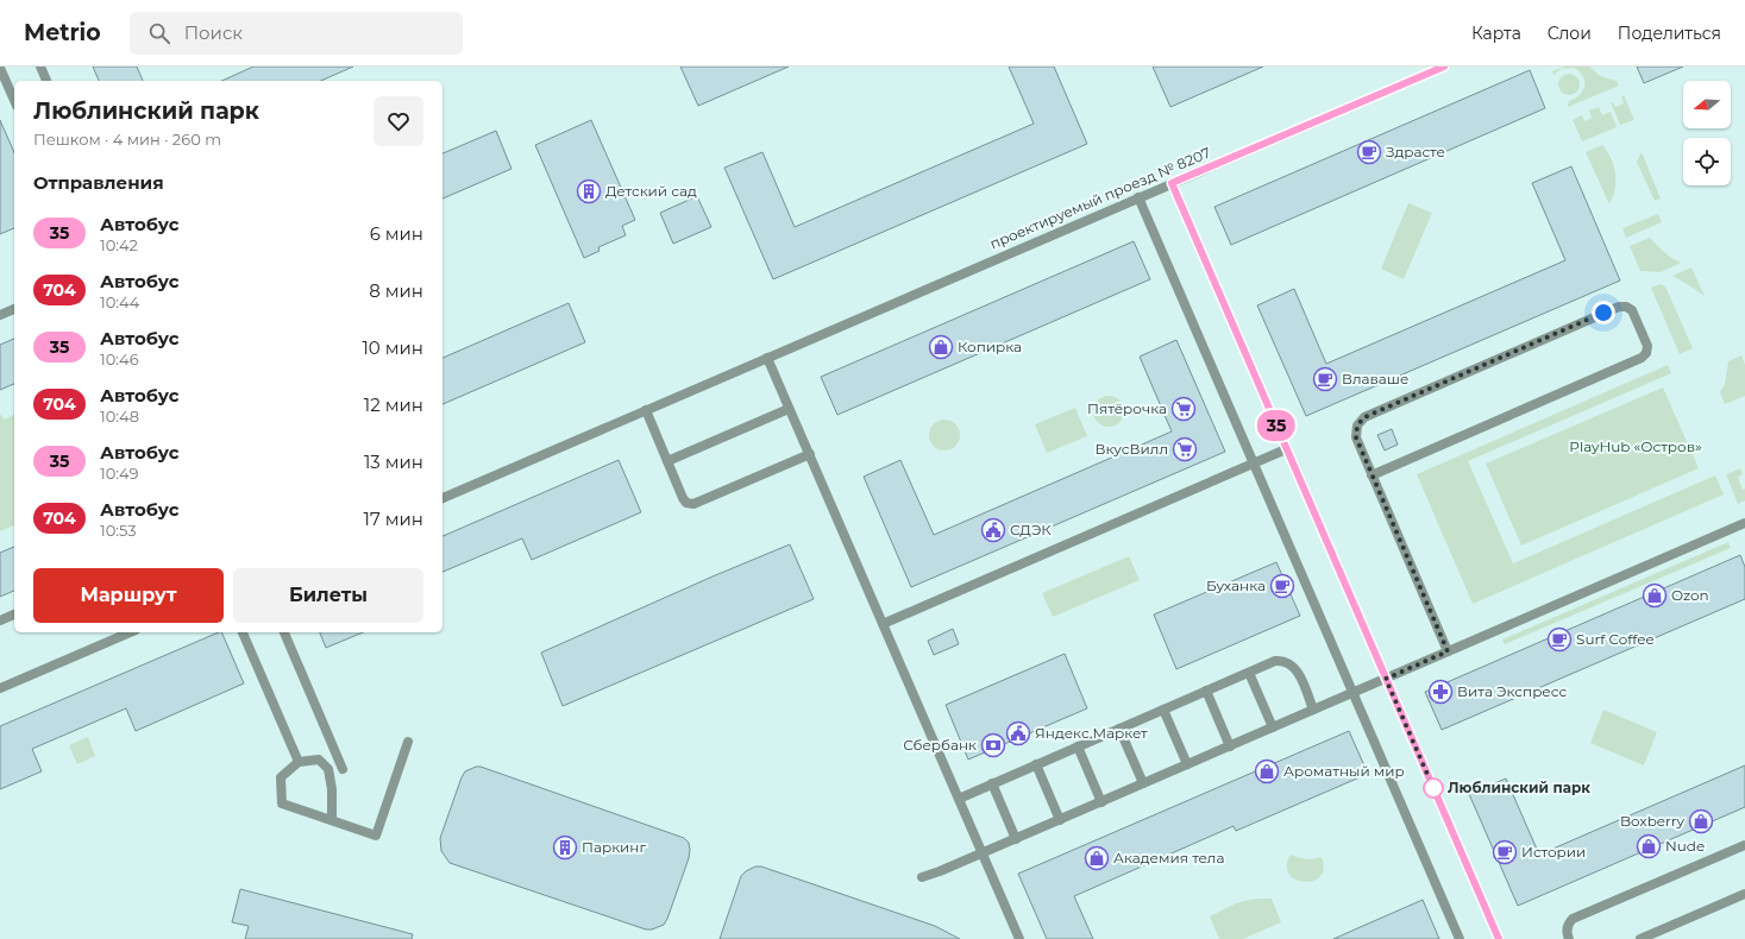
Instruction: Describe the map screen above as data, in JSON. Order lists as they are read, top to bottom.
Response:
{
  "streets": {
    "street": ["проектируемый проезд № 8207"]
  },
  "parks": ["PlayHub «Остров»"],
  "places": {
    "cafe": [
      "Здрасте",
      "Влаваше",
      "Буханка",
      "Surf Coffee",
      "Истории"
    ],
    "building": ["Детский сад", "Паркинг"],
    "shop": [
      "Копирка",
      "Ozon",
      "Ароматный мир",
      "Boxberry",
      "Nude",
      "Академия тела"
    ],
    "supermarket": ["Пятёрочка", "ВкусВилл"],
    "public building": ["СДЭК", "Яндекс.Маркет"],
    "pharmacy": ["Вита Экспресс"],
    "bank": ["Сбербанк"],
    "other": ["Люблинский парк"]
  },
  "lines": ["bus line 35"],
  "north": "left",
  "page": {
    "header": "Metrio",
    "search": "Поиск",
    "nav": ["Карта", "Слои", "Поделиться"],
    "on_map": "35",
    "heading": [
      ["Люблинский парк", "Пешком · 4 мин · 260 m"],
      "Отправления"
    ],
    "list": [
      {
        "mark": "35",
        "name": "Автобус",
        "note": "10:42",
        "value": "6 мин"
      },
      {
        "mark": "704",
        "name": "Автобус",
        "note": "10:44",
        "value": "8 мин"
      },
      {
        "mark": "35",
        "name": "Автобус",
        "note": "10:46",
        "value": "10 мин"
      },
      {
        "mark": "704",
        "name": "Автобус",
        "note": "10:48",
        "value": "12 мин"
      },
      {
        "mark": "35",
        "name": "Автобус",
        "note": "10:49",
        "value": "13 мин"
      },
      {
        "mark": "704",
        "name": "Автобус",
        "note": "10:53",
        "value": "17 мин"
      }
    ],
    "buttons": ["Маршрут", "Билеты"]
  }
}
